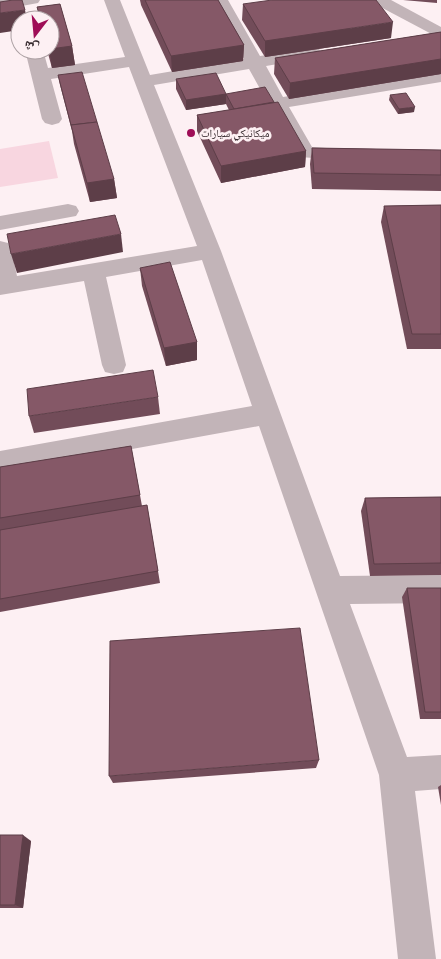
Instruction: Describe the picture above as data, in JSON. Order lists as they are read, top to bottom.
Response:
{
  "places": ["ميكانيكي سيارات"],
  "north": "bottom"
}
